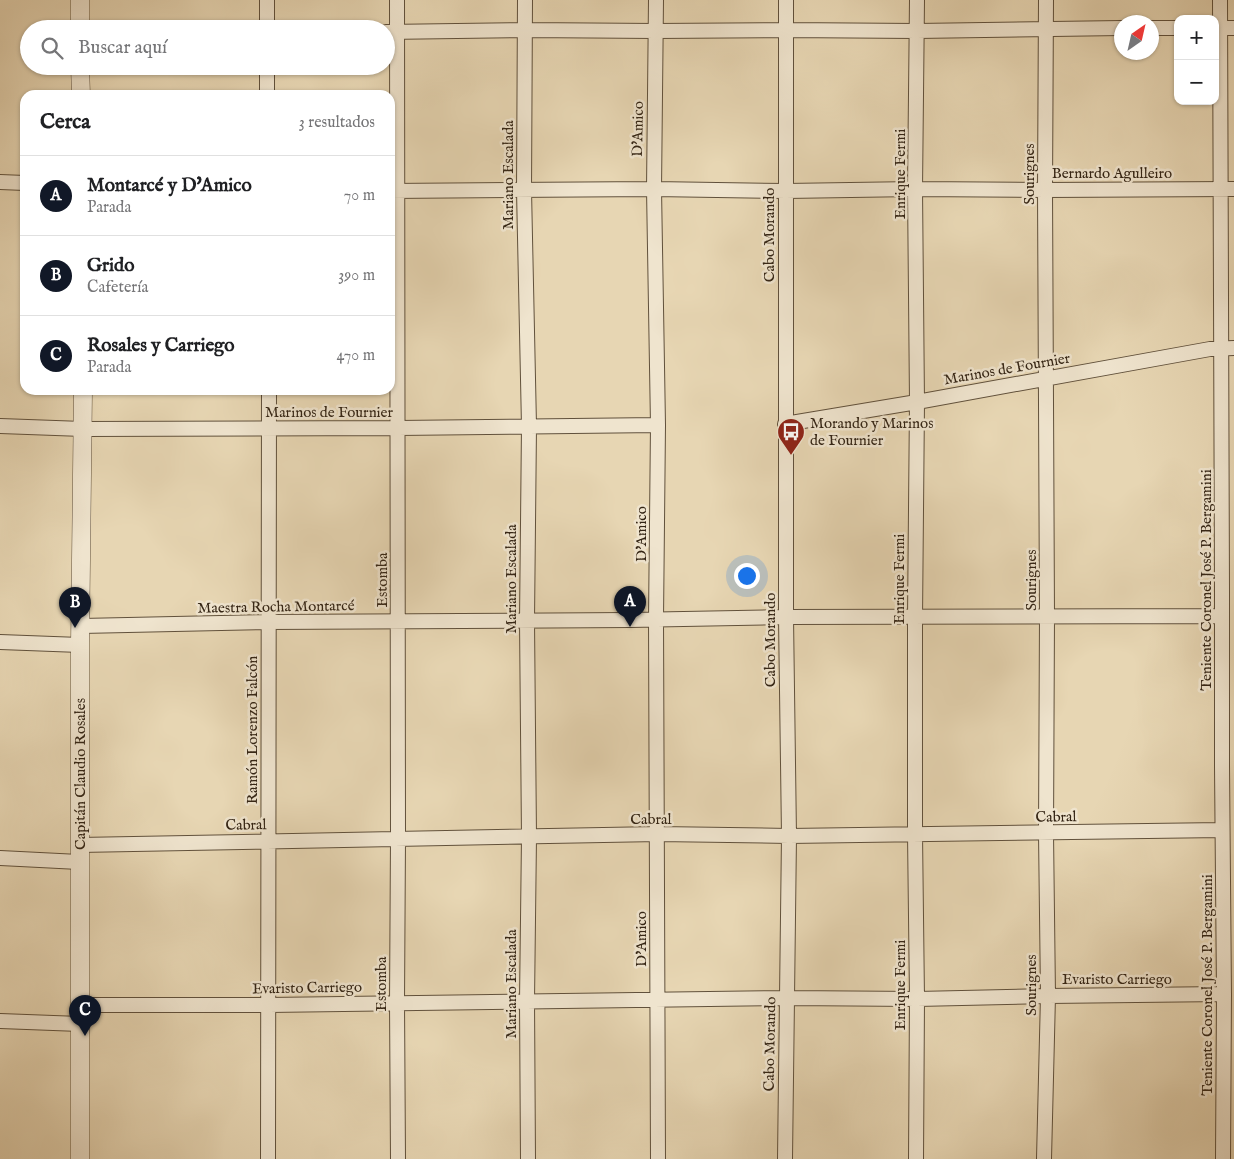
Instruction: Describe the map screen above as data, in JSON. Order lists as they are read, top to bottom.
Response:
{
  "streets": {
    "street": [
      "D'Amico",
      "Bernardo Agulleiro",
      "Enrique Fermi",
      "Sourignes",
      "Mariano Escalada",
      "Cabo Morando",
      "Marinos de Fournier",
      "Estomba",
      "Teniente Coronel José P. Bergamini",
      "Maestra Rocha Montarcé",
      "Ramón Lorenzo Falcón",
      "Capitán Claudio Rosales",
      "Cabral",
      "Evaristo Carriego"
    ]
  },
  "crossings": [
    ["D'Amico", "Bernardo Agulleiro"],
    ["D'Amico", "Marinos de Fournier"],
    ["D'Amico", "Maestra Rocha Montarcé"],
    ["D'Amico", "Cabral"],
    ["D'Amico", "Evaristo Carriego"],
    ["Bernardo Agulleiro", "Enrique Fermi"],
    ["Bernardo Agulleiro", "Sourignes"],
    ["Bernardo Agulleiro", "Mariano Escalada"],
    ["Bernardo Agulleiro", "Cabo Morando"],
    ["Bernardo Agulleiro", "Teniente Coronel José P. Bergamini"],
    ["Enrique Fermi", "Marinos de Fournier"],
    ["Enrique Fermi", "Maestra Rocha Montarcé"],
    ["Enrique Fermi", "Cabral"],
    ["Enrique Fermi", "Evaristo Carriego"],
    ["Sourignes", "Marinos de Fournier"],
    ["Sourignes", "Maestra Rocha Montarcé"],
    ["Sourignes", "Cabral"],
    ["Sourignes", "Evaristo Carriego"],
    ["Mariano Escalada", "Marinos de Fournier"],
    ["Mariano Escalada", "Maestra Rocha Montarcé"],
    ["Mariano Escalada", "Cabral"],
    ["Mariano Escalada", "Evaristo Carriego"],
    ["Cabo Morando", "Marinos de Fournier"],
    ["Cabo Morando", "Maestra Rocha Montarcé"],
    ["Cabo Morando", "Cabral"],
    ["Cabo Morando", "Evaristo Carriego"],
    ["Marinos de Fournier", "Estomba"],
    ["Marinos de Fournier", "Teniente Coronel José P. Bergamini"],
    ["Marinos de Fournier", "Ramón Lorenzo Falcón"],
    ["Marinos de Fournier", "Capitán Claudio Rosales"],
    ["Estomba", "Maestra Rocha Montarcé"],
    ["Estomba", "Cabral"],
    ["Estomba", "Evaristo Carriego"],
    ["Teniente Coronel José P. Bergamini", "Maestra Rocha Montarcé"],
    ["Teniente Coronel José P. Bergamini", "Cabral"],
    ["Teniente Coronel José P. Bergamini", "Evaristo Carriego"],
    ["Maestra Rocha Montarcé", "Ramón Lorenzo Falcón"],
    ["Maestra Rocha Montarcé", "Capitán Claudio Rosales"],
    ["Ramón Lorenzo Falcón", "Cabral"],
    ["Ramón Lorenzo Falcón", "Evaristo Carriego"],
    ["Capitán Claudio Rosales", "Cabral"],
    ["Capitán Claudio Rosales", "Evaristo Carriego"]
  ],
  "places": {
    "bus stop": ["Morando y Marinos de Fournier"]
  },
  "north": "top right",
  "page": {
    "map_buttons": ["+", "−"],
    "search": "Buscar aquí",
    "heading": ["Cerca", "3 resultados"],
    "list": [
      {
        "mark": "A",
        "name": "Montarcé y D'Amico",
        "note": "Parada",
        "value": "70 m"
      },
      {
        "mark": "B",
        "name": "Grido",
        "note": "Cafetería",
        "value": "390 m"
      },
      {
        "mark": "C",
        "name": "Rosales y Carriego",
        "note": "Parada",
        "value": "470 m"
      }
    ],
    "pins": ["A", "B", "C"]
  }
}
